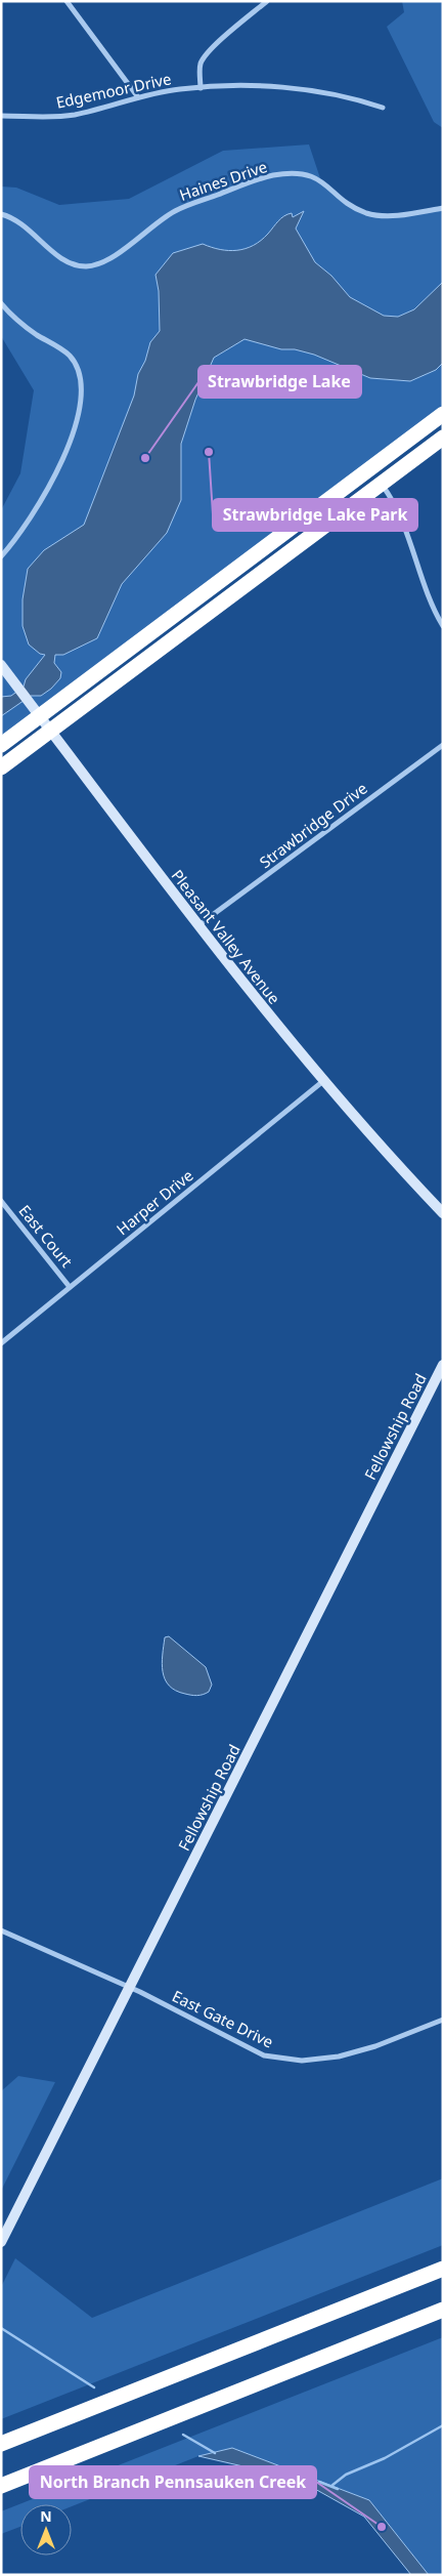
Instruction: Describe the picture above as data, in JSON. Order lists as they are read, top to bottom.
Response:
{
  "streets": {
    "street": [
      "Edgemoor Drive",
      "Haines Drive",
      "Strawbridge Drive",
      "Pleasant Valley Avenue",
      "Harper Drive",
      "East Court",
      "Fellowship Road",
      "East Gate Drive"
    ]
  },
  "crossings": [
    ["Strawbridge Drive", "Pleasant Valley Avenue"],
    ["Pleasant Valley Avenue", "Harper Drive"],
    ["Harper Drive", "East Court"],
    ["Fellowship Road", "East Gate Drive"]
  ],
  "places": ["Strawbridge Lake Park", "Strawbridge Lake", "North Branch Pennsauken Creek"],
  "north": "top"
}
